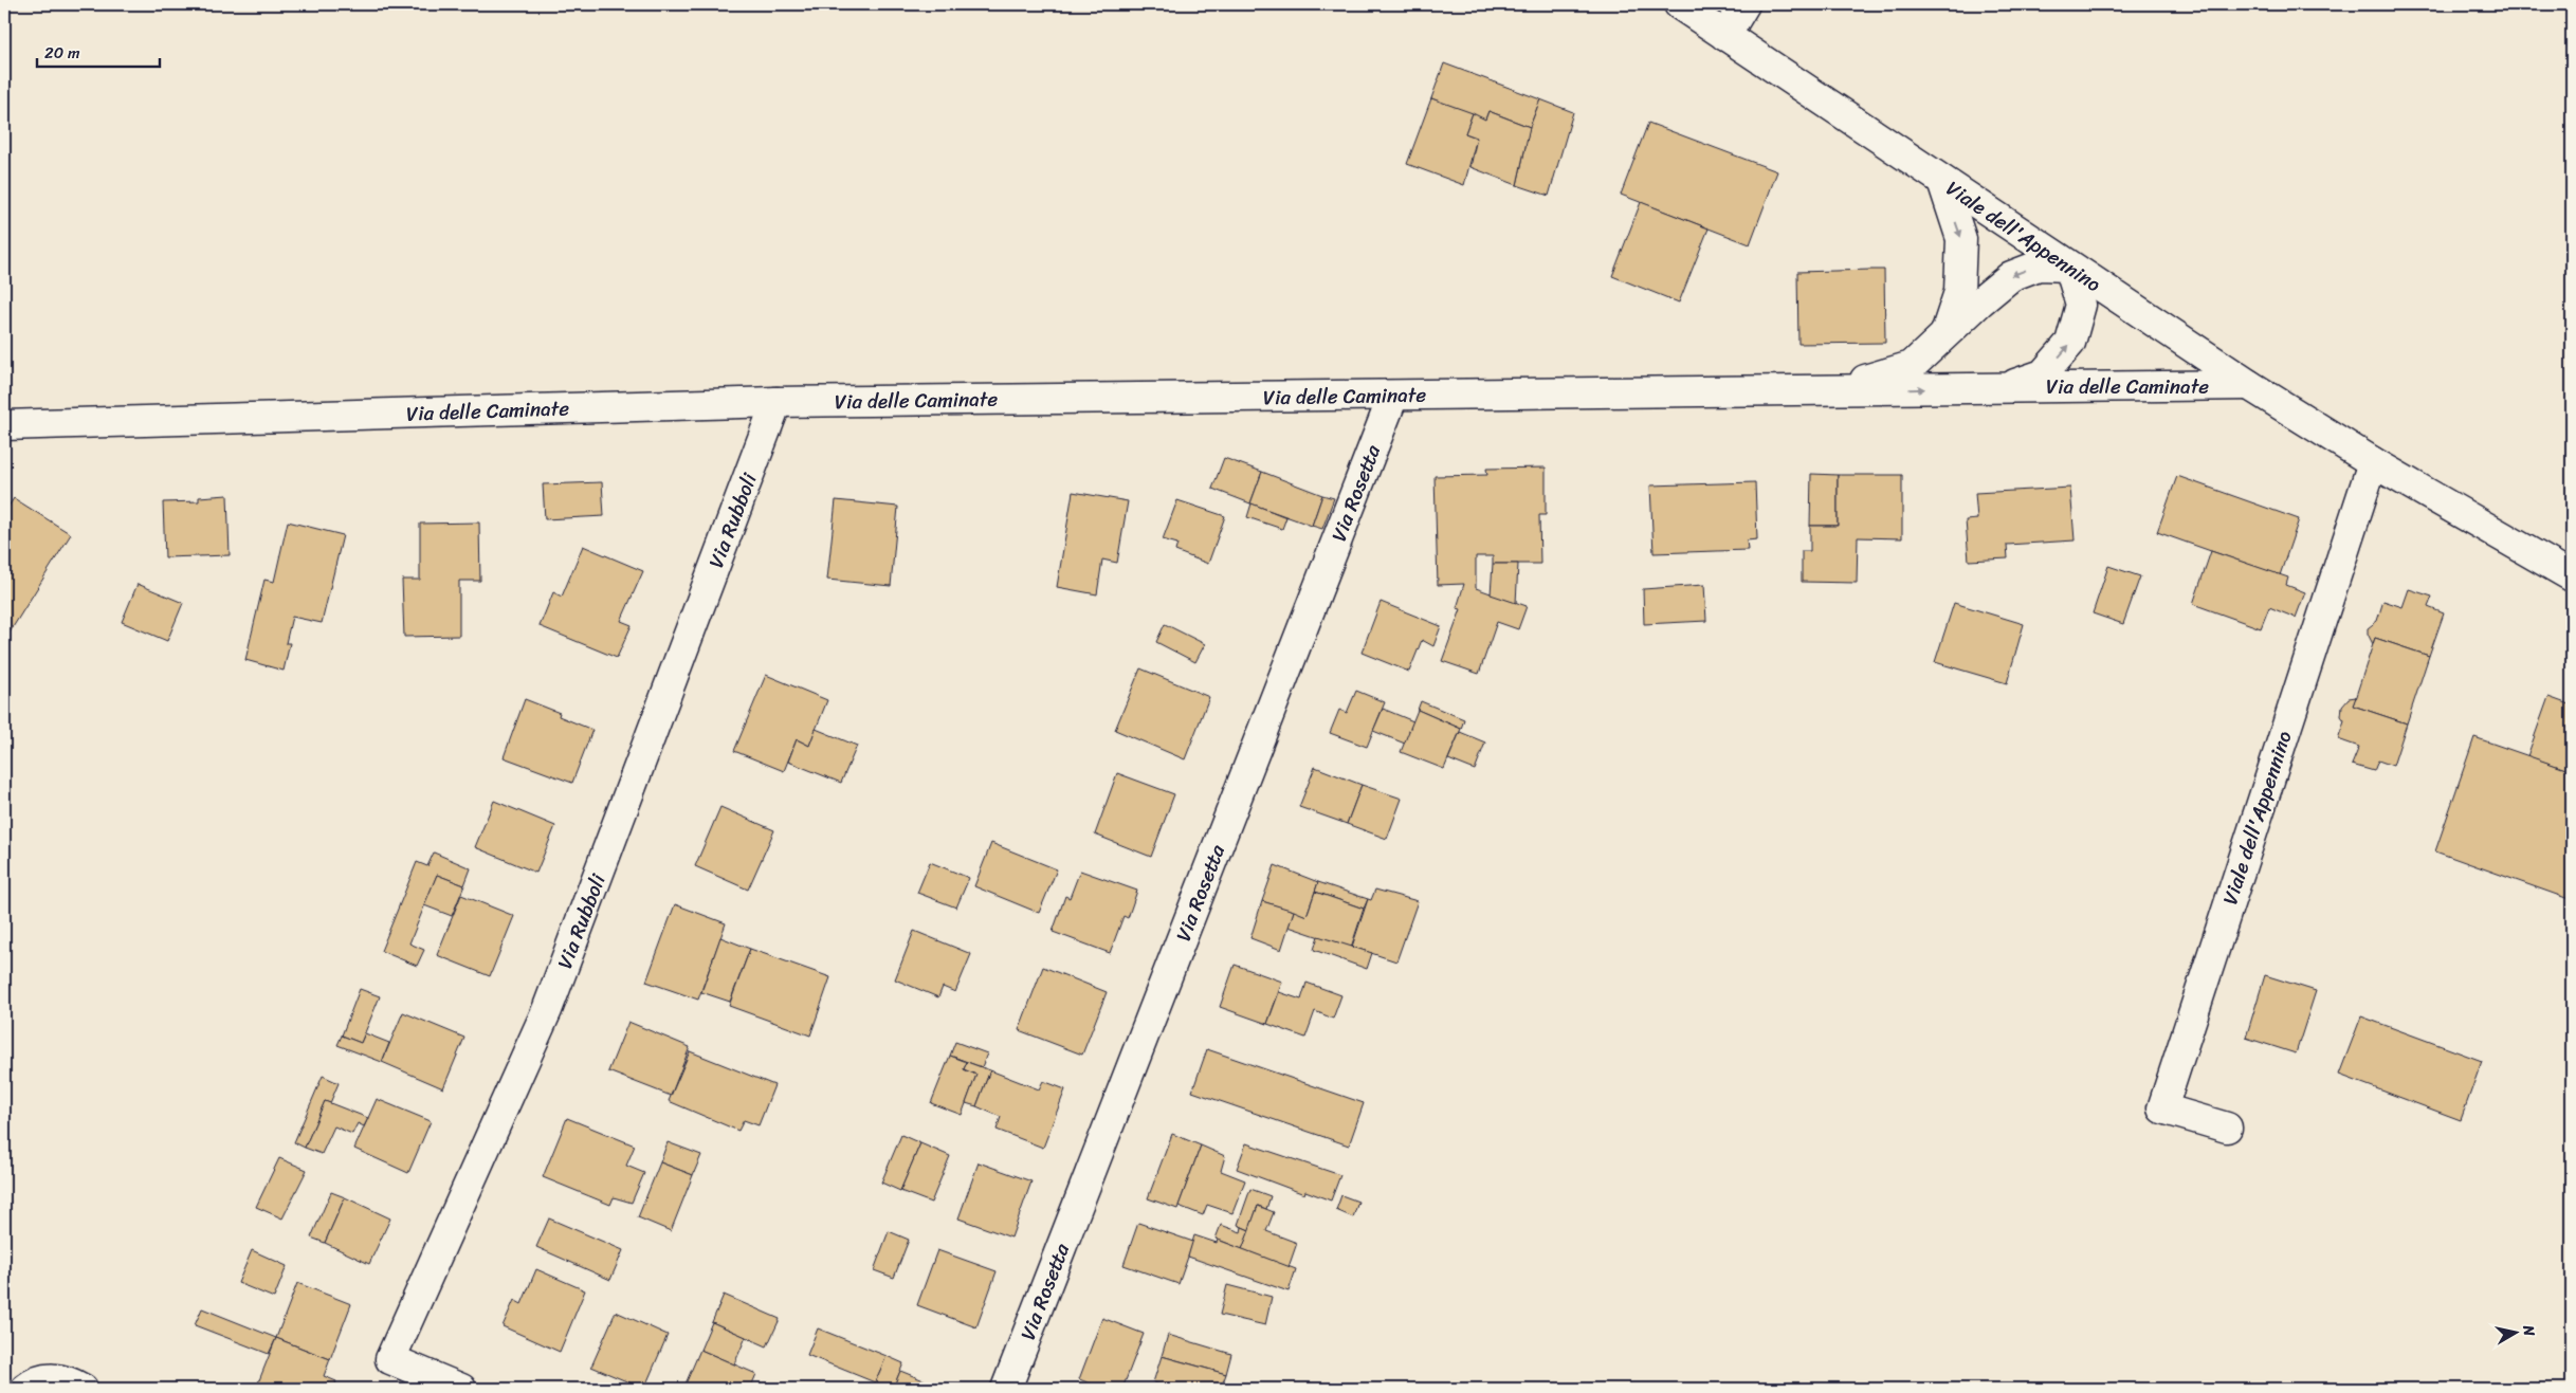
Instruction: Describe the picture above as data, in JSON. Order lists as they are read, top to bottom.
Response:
{
  "streets": {
    "street": [
      "Viale dell'Appennino",
      "Via delle Caminate",
      "Via Rosetta",
      "Via Rubboli"
    ]
  },
  "crossings": [
    ["Viale dell'Appennino", "Via delle Caminate"],
    ["Via delle Caminate", "Via Rosetta"],
    ["Via delle Caminate", "Via Rubboli"]
  ],
  "scale_bar": "20 m",
  "north": "right"
}
